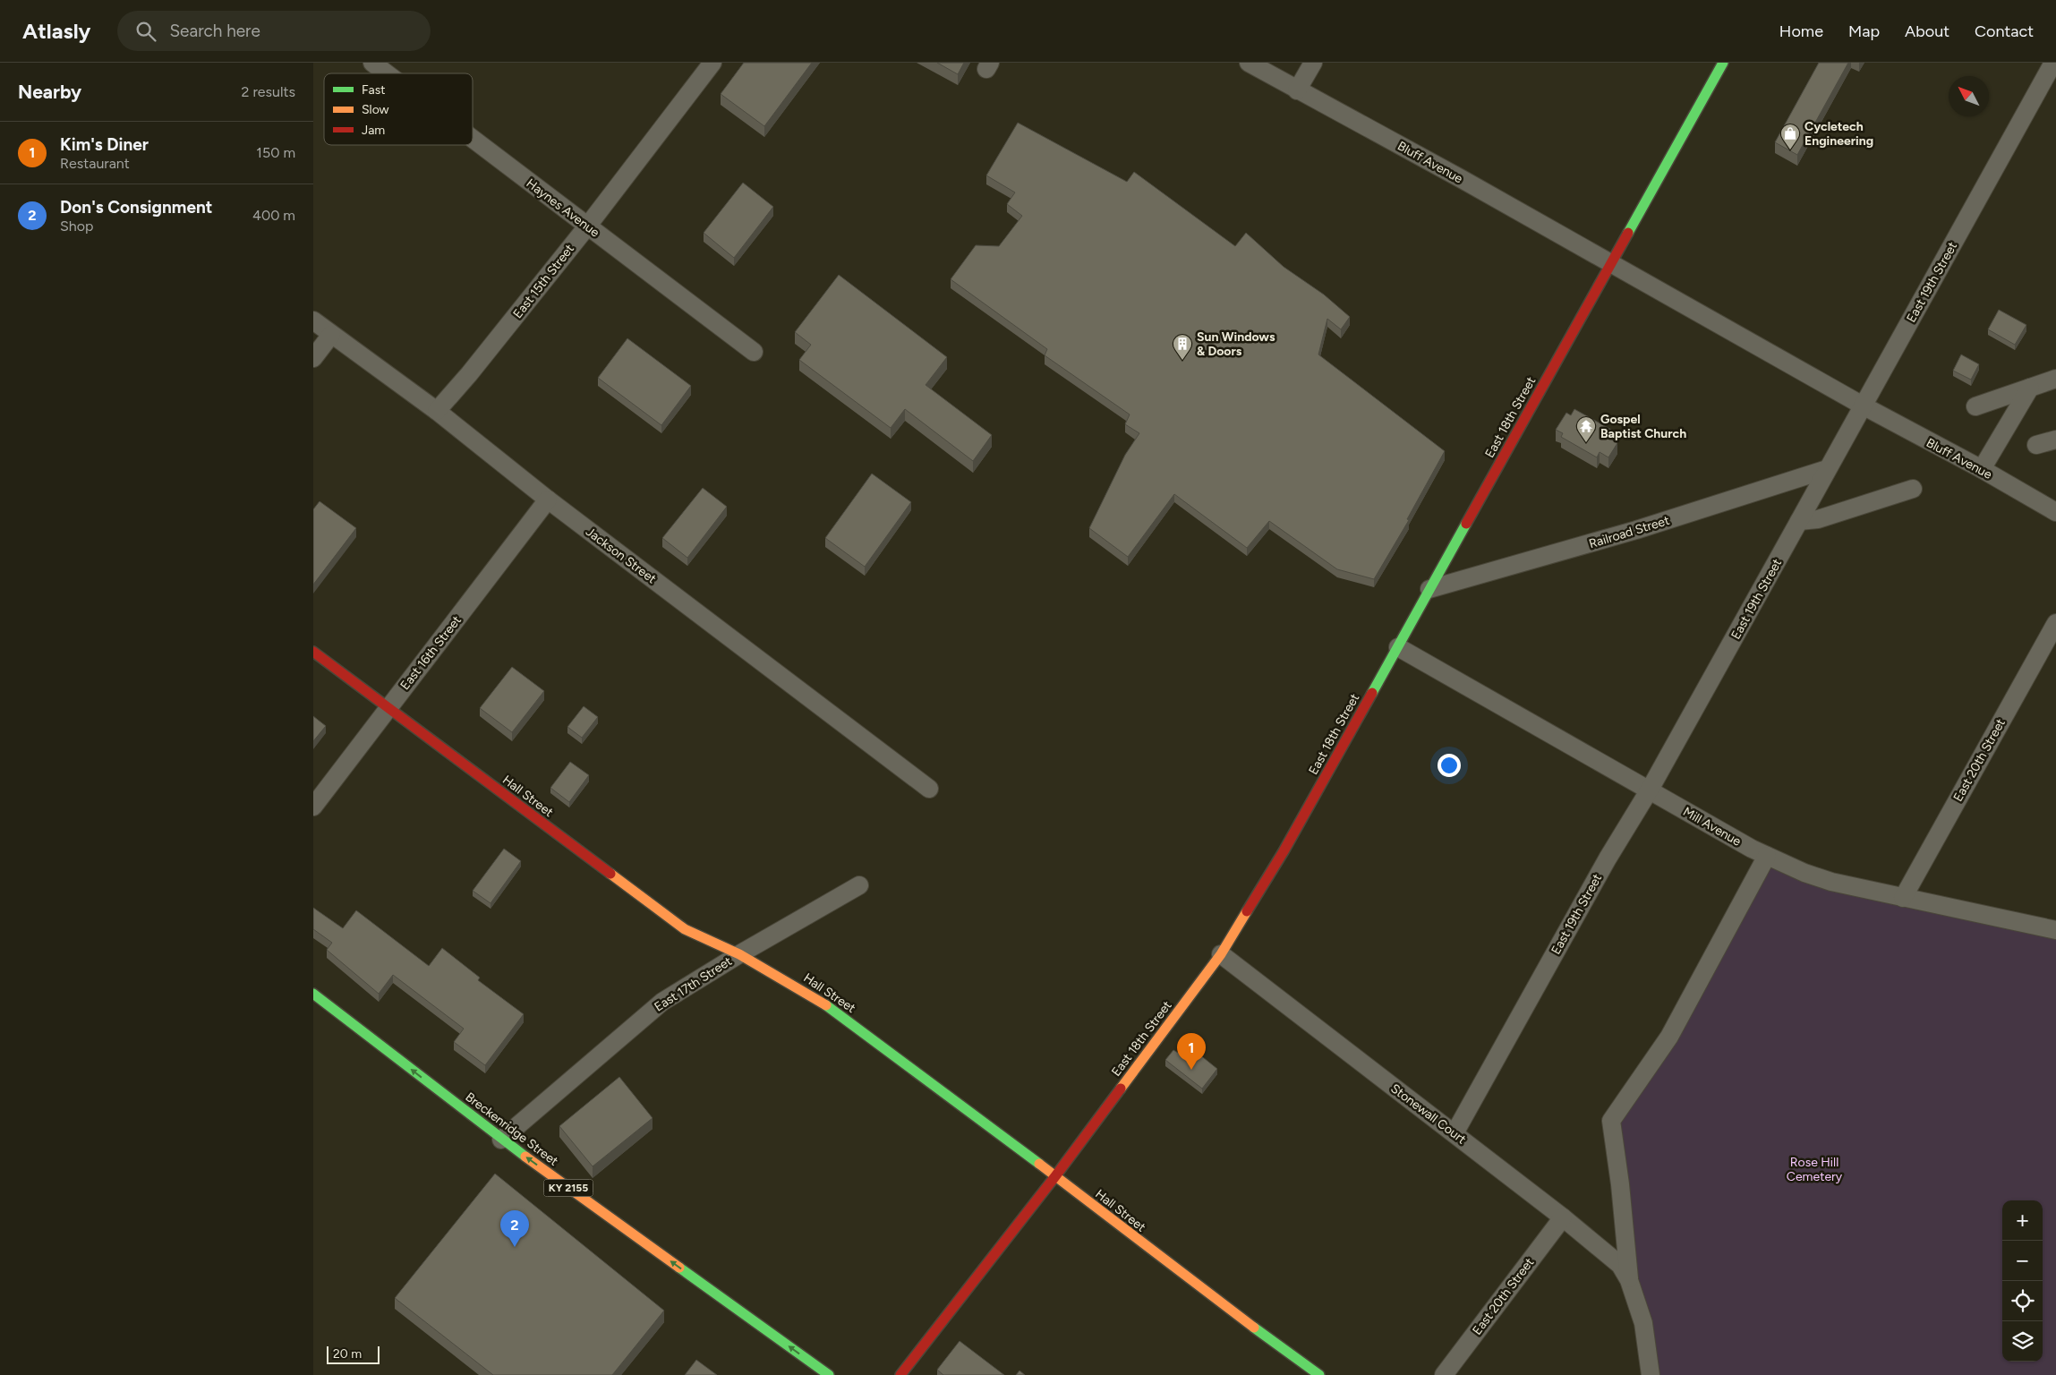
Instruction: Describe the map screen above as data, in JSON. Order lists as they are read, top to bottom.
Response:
{
  "streets": {
    "street": [
      "Bluff Avenue",
      "Haynes Avenue",
      "East 15th Street",
      "East 19th Street",
      "East 18th Street",
      "Railroad Street",
      "Jackson Street",
      "East 16th Street",
      "East 20th Street",
      "Hall Street",
      "Mill Avenue",
      "East 17th Street",
      "Stonewall Court",
      "Breckenridge Street",
      "KY 2155"
    ]
  },
  "crossings": [
    ["Bluff Avenue", "East 19th Street"],
    ["Bluff Avenue", "East 18th Street"],
    ["Haynes Avenue", "East 15th Street"],
    ["East 15th Street", "Jackson Street"],
    ["East 19th Street", "Railroad Street"],
    ["East 19th Street", "Mill Avenue"],
    ["East 19th Street", "Stonewall Court"],
    ["East 18th Street", "Railroad Street"],
    ["East 18th Street", "Hall Street"],
    ["East 18th Street", "Mill Avenue"],
    ["East 18th Street", "Stonewall Court"],
    ["Jackson Street", "East 16th Street"],
    ["East 16th Street", "Hall Street"],
    ["East 20th Street", "Mill Avenue"],
    ["East 20th Street", "Stonewall Court"],
    ["Hall Street", "East 17th Street"],
    ["East 17th Street", "Breckenridge Street"]
  ],
  "one_way": ["Breckenridge Street"],
  "parks": ["Rose Hill Cemetery"],
  "places": {
    "shop": ["Cycletech Engineering"],
    "building": ["Sun Windows & Doors"],
    "temple": ["Gospel Baptist Church"]
  },
  "legend": ["Fast", "Slow", "Jam"],
  "scale_bar": "20 m",
  "north": "top left",
  "page": {
    "header": "Atlasly",
    "search": "Search here",
    "nav": [
      "Home",
      "Map",
      "About",
      "Contact"
    ],
    "heading": ["Nearby", "2 results"],
    "list": [
      {
        "mark": "1",
        "name": "Kim's Diner",
        "note": "Restaurant",
        "value": "150 m"
      },
      {
        "mark": "2",
        "name": "Don's Consignment",
        "note": "Shop",
        "value": "400 m"
      }
    ],
    "pins": ["1", "2"],
    "map_buttons": ["+", "−"],
    "scale": "20 m"
  }
}
